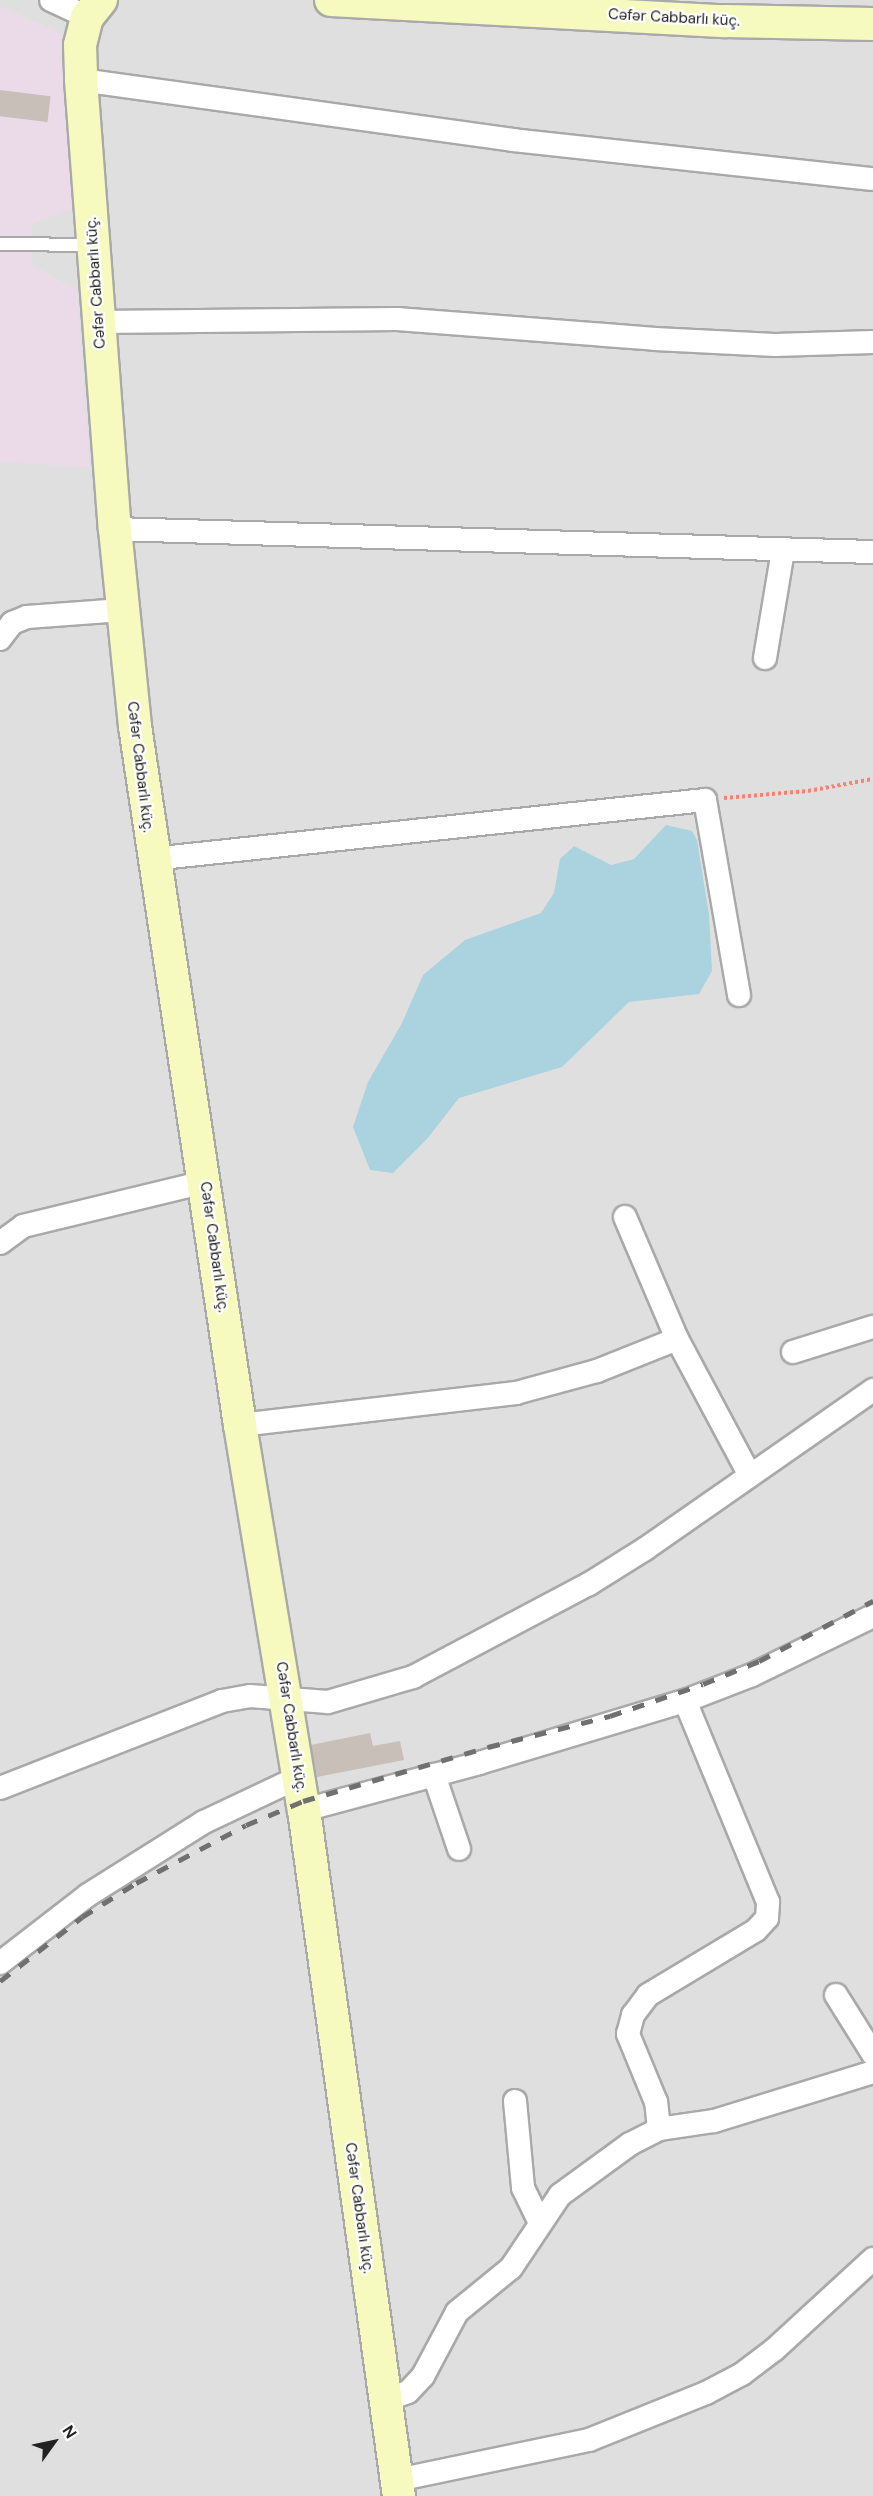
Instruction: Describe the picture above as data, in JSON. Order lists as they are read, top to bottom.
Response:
{
  "streets": {
    "street": ["Cəfər Cabbarlı küç."]
  },
  "north": "top right"
}
